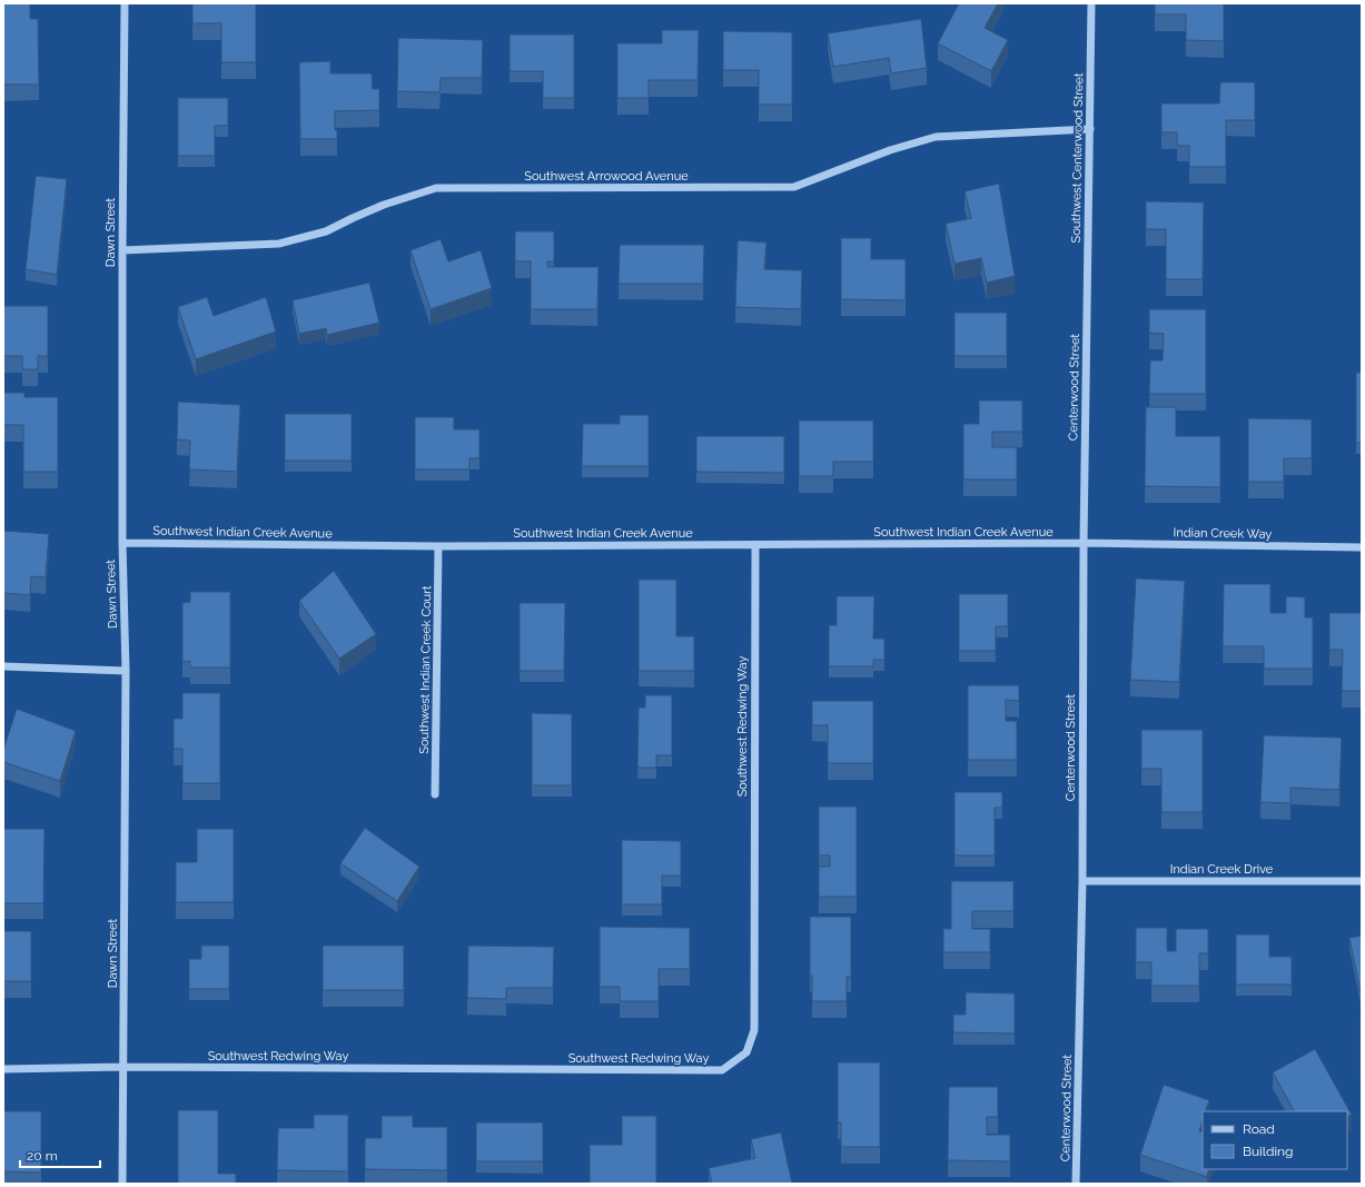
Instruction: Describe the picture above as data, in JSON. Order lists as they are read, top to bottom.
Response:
{
  "streets": {
    "street": [
      "Southwest Centerwood Street",
      "Southwest Arrowood Avenue",
      "Dawn Street",
      "Centerwood Street",
      "Southwest Indian Creek Avenue",
      "Indian Creek Way",
      "Southwest Indian Creek Court",
      "Southwest Redwing Way",
      "Indian Creek Drive"
    ]
  },
  "crossings": [
    ["Southwest Centerwood Street", "Southwest Arrowood Avenue"],
    ["Southwest Centerwood Street", "Centerwood Street"],
    ["Southwest Arrowood Avenue", "Dawn Street"],
    ["Dawn Street", "Southwest Indian Creek Avenue"],
    ["Dawn Street", "Southwest Redwing Way"],
    ["Centerwood Street", "Southwest Indian Creek Avenue"],
    ["Centerwood Street", "Indian Creek Way"],
    ["Centerwood Street", "Indian Creek Drive"],
    ["Southwest Indian Creek Avenue", "Indian Creek Way"],
    ["Southwest Indian Creek Avenue", "Southwest Indian Creek Court"],
    ["Southwest Indian Creek Avenue", "Southwest Redwing Way"]
  ],
  "legend": ["Road", "Building"],
  "scale_bar": "20 m"
}
